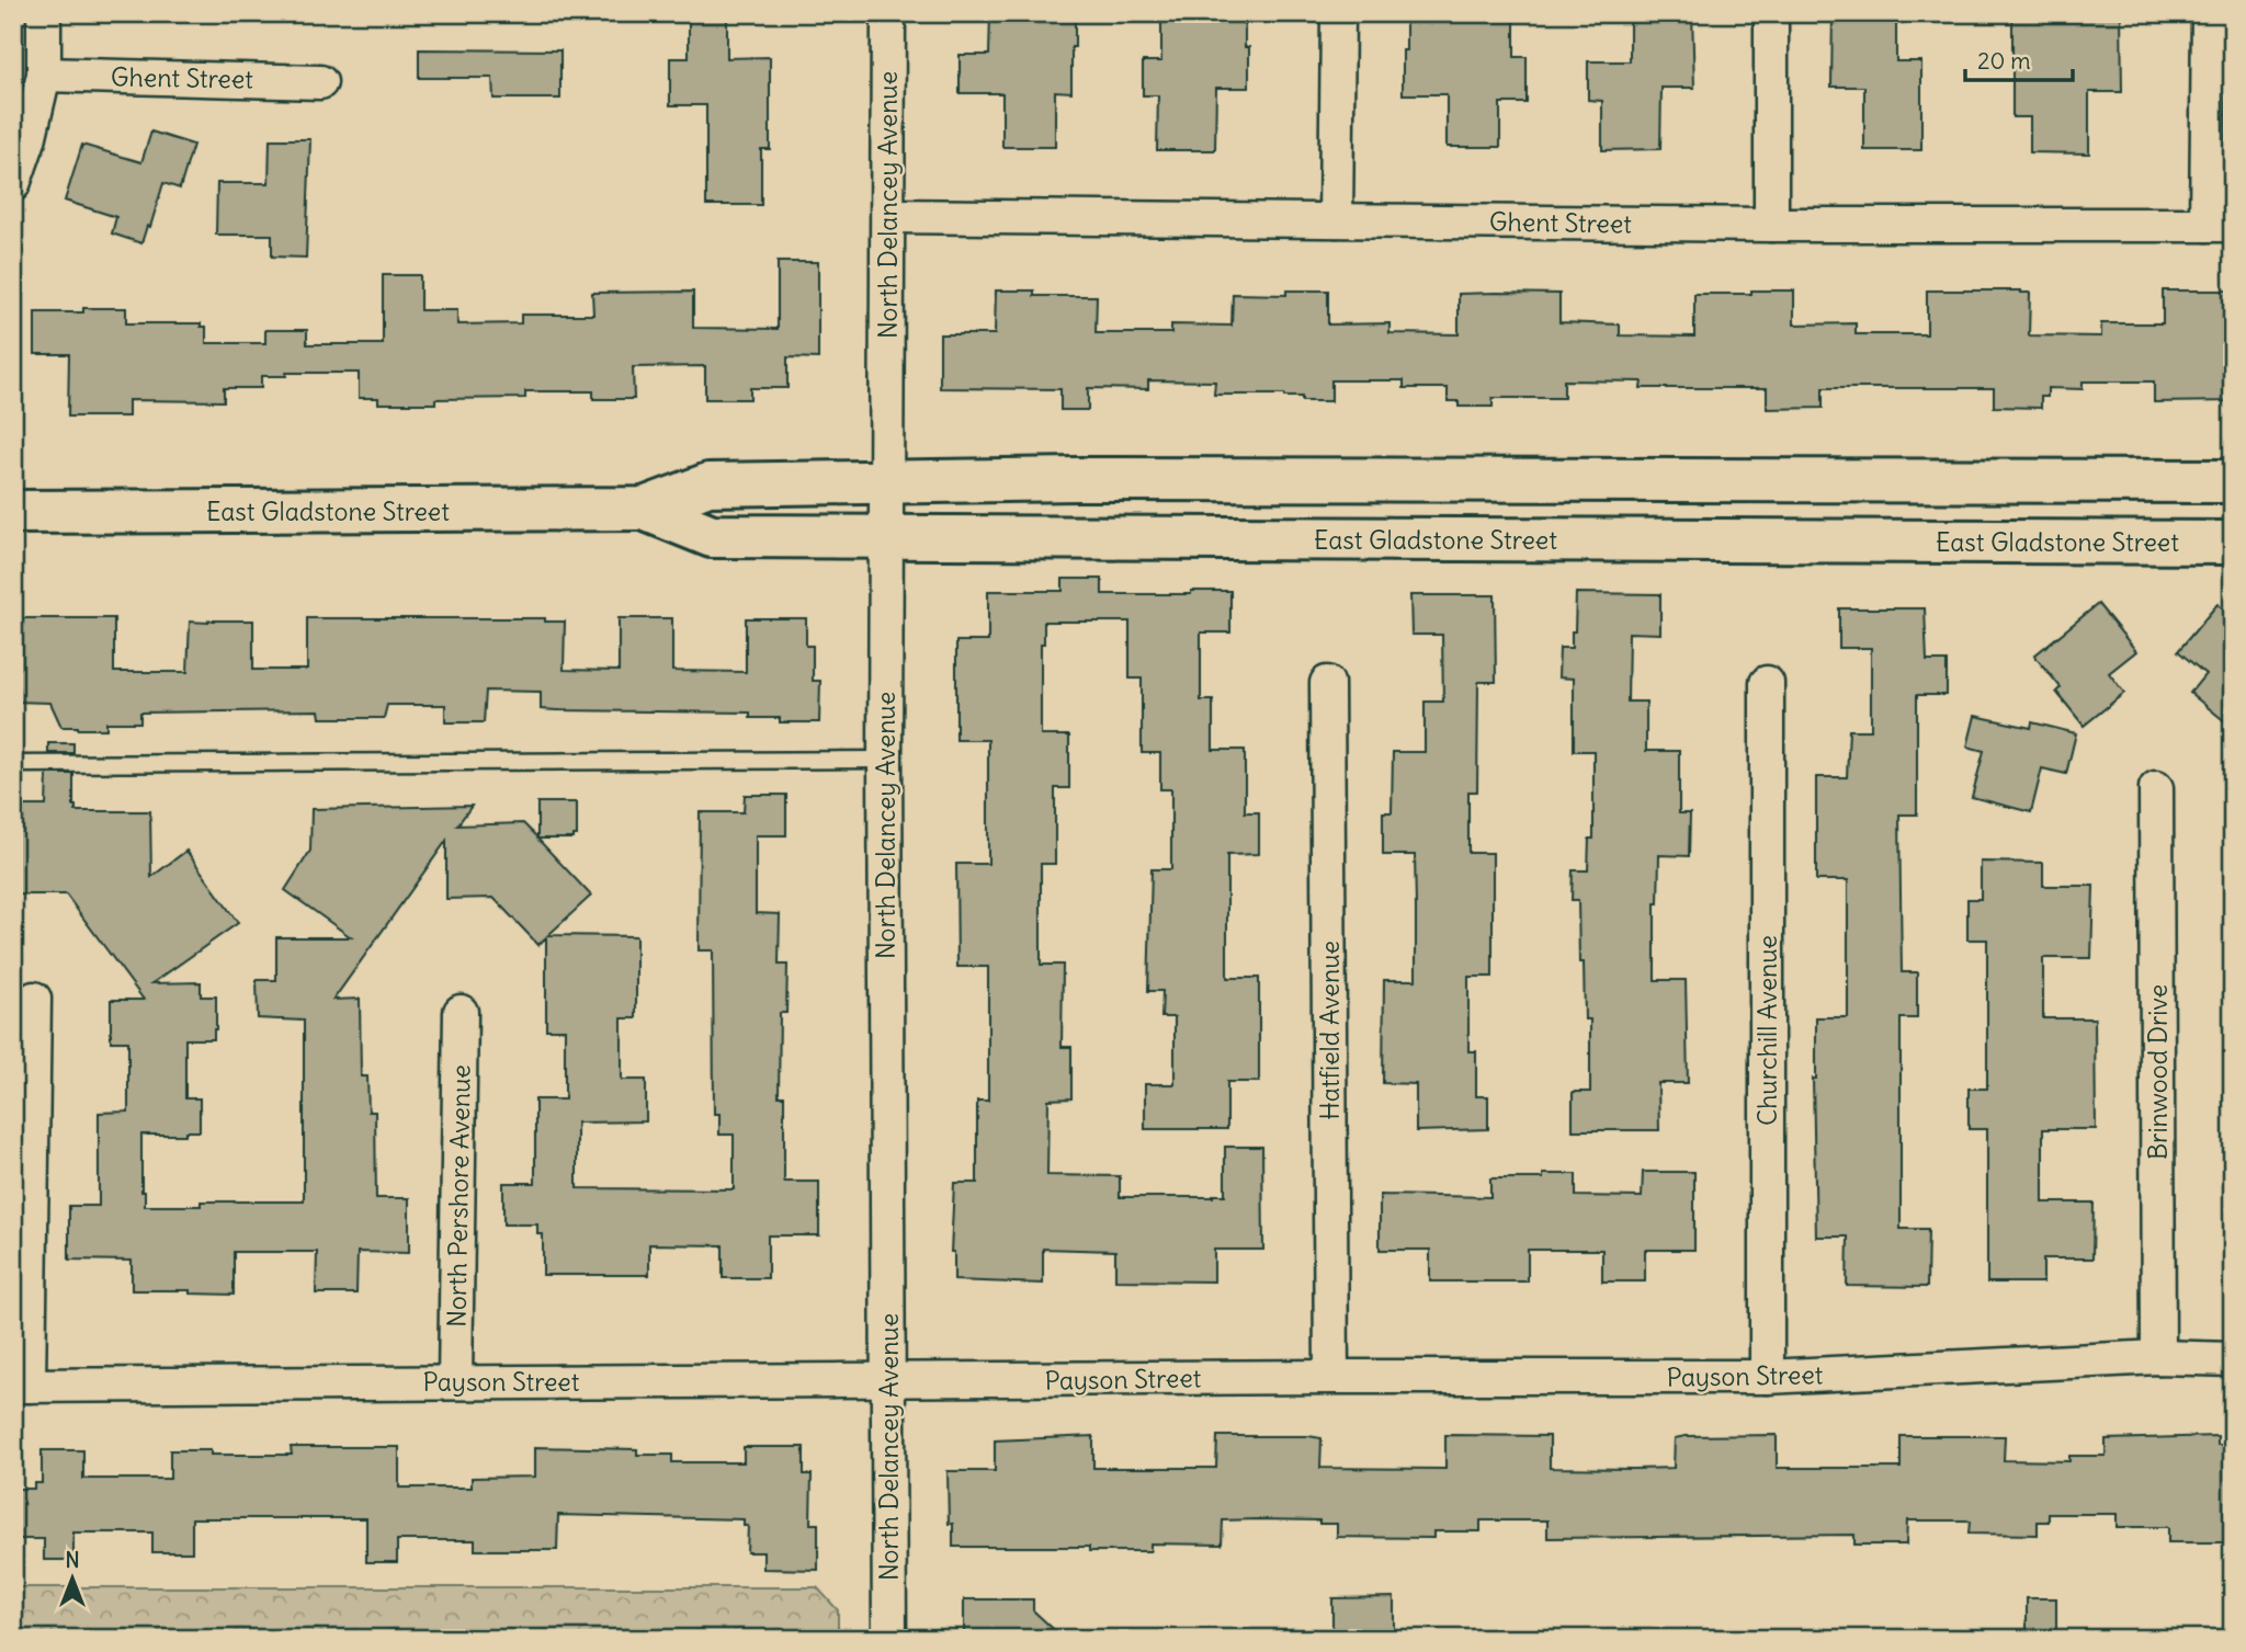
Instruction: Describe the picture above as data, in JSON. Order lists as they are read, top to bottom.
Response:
{
  "streets": {
    "street": [
      "Ghent Street",
      "North Delancey Avenue",
      "East Gladstone Street",
      "Hatfield Avenue",
      "Churchill Avenue",
      "Brinwood Drive",
      "North Pershore Avenue",
      "Payson Street"
    ]
  },
  "crossings": [
    ["Ghent Street", "North Delancey Avenue"],
    ["North Delancey Avenue", "East Gladstone Street"],
    ["North Delancey Avenue", "Payson Street"],
    ["Hatfield Avenue", "Payson Street"],
    ["Churchill Avenue", "Payson Street"],
    ["Brinwood Drive", "Payson Street"],
    ["North Pershore Avenue", "Payson Street"]
  ],
  "scale_bar": "20 m",
  "north": "top"
}
